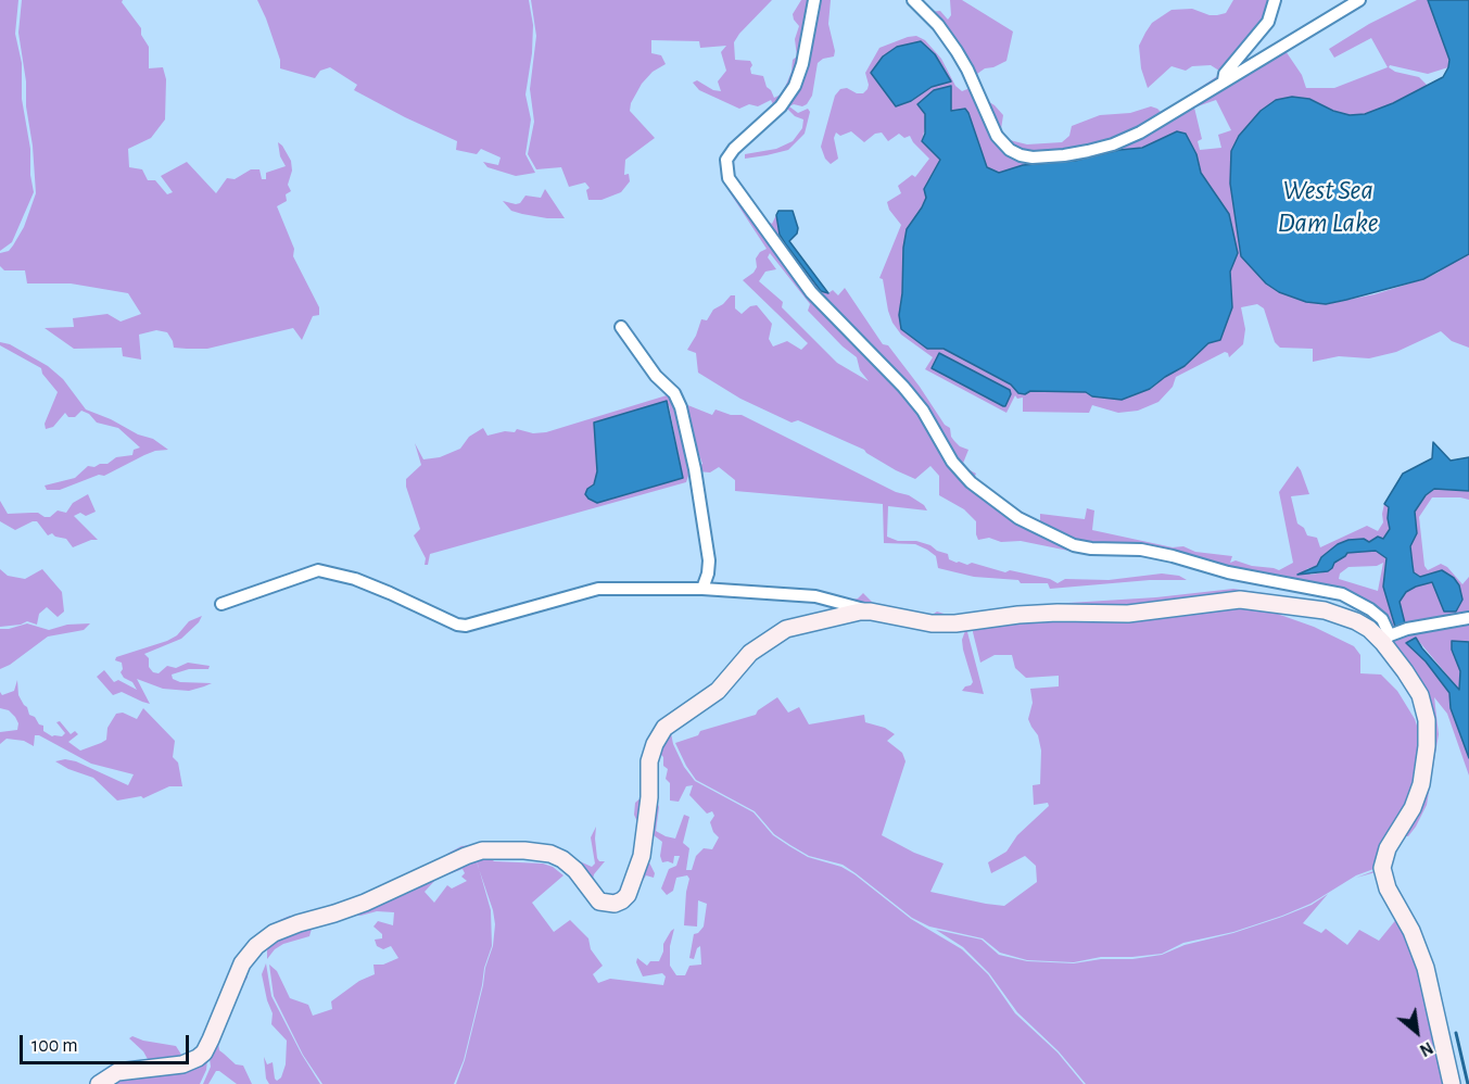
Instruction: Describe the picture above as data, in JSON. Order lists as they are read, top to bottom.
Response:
{
  "water": ["West Sea Dam Lake"],
  "scale_bar": "100 m",
  "north": "bottom right"
}
